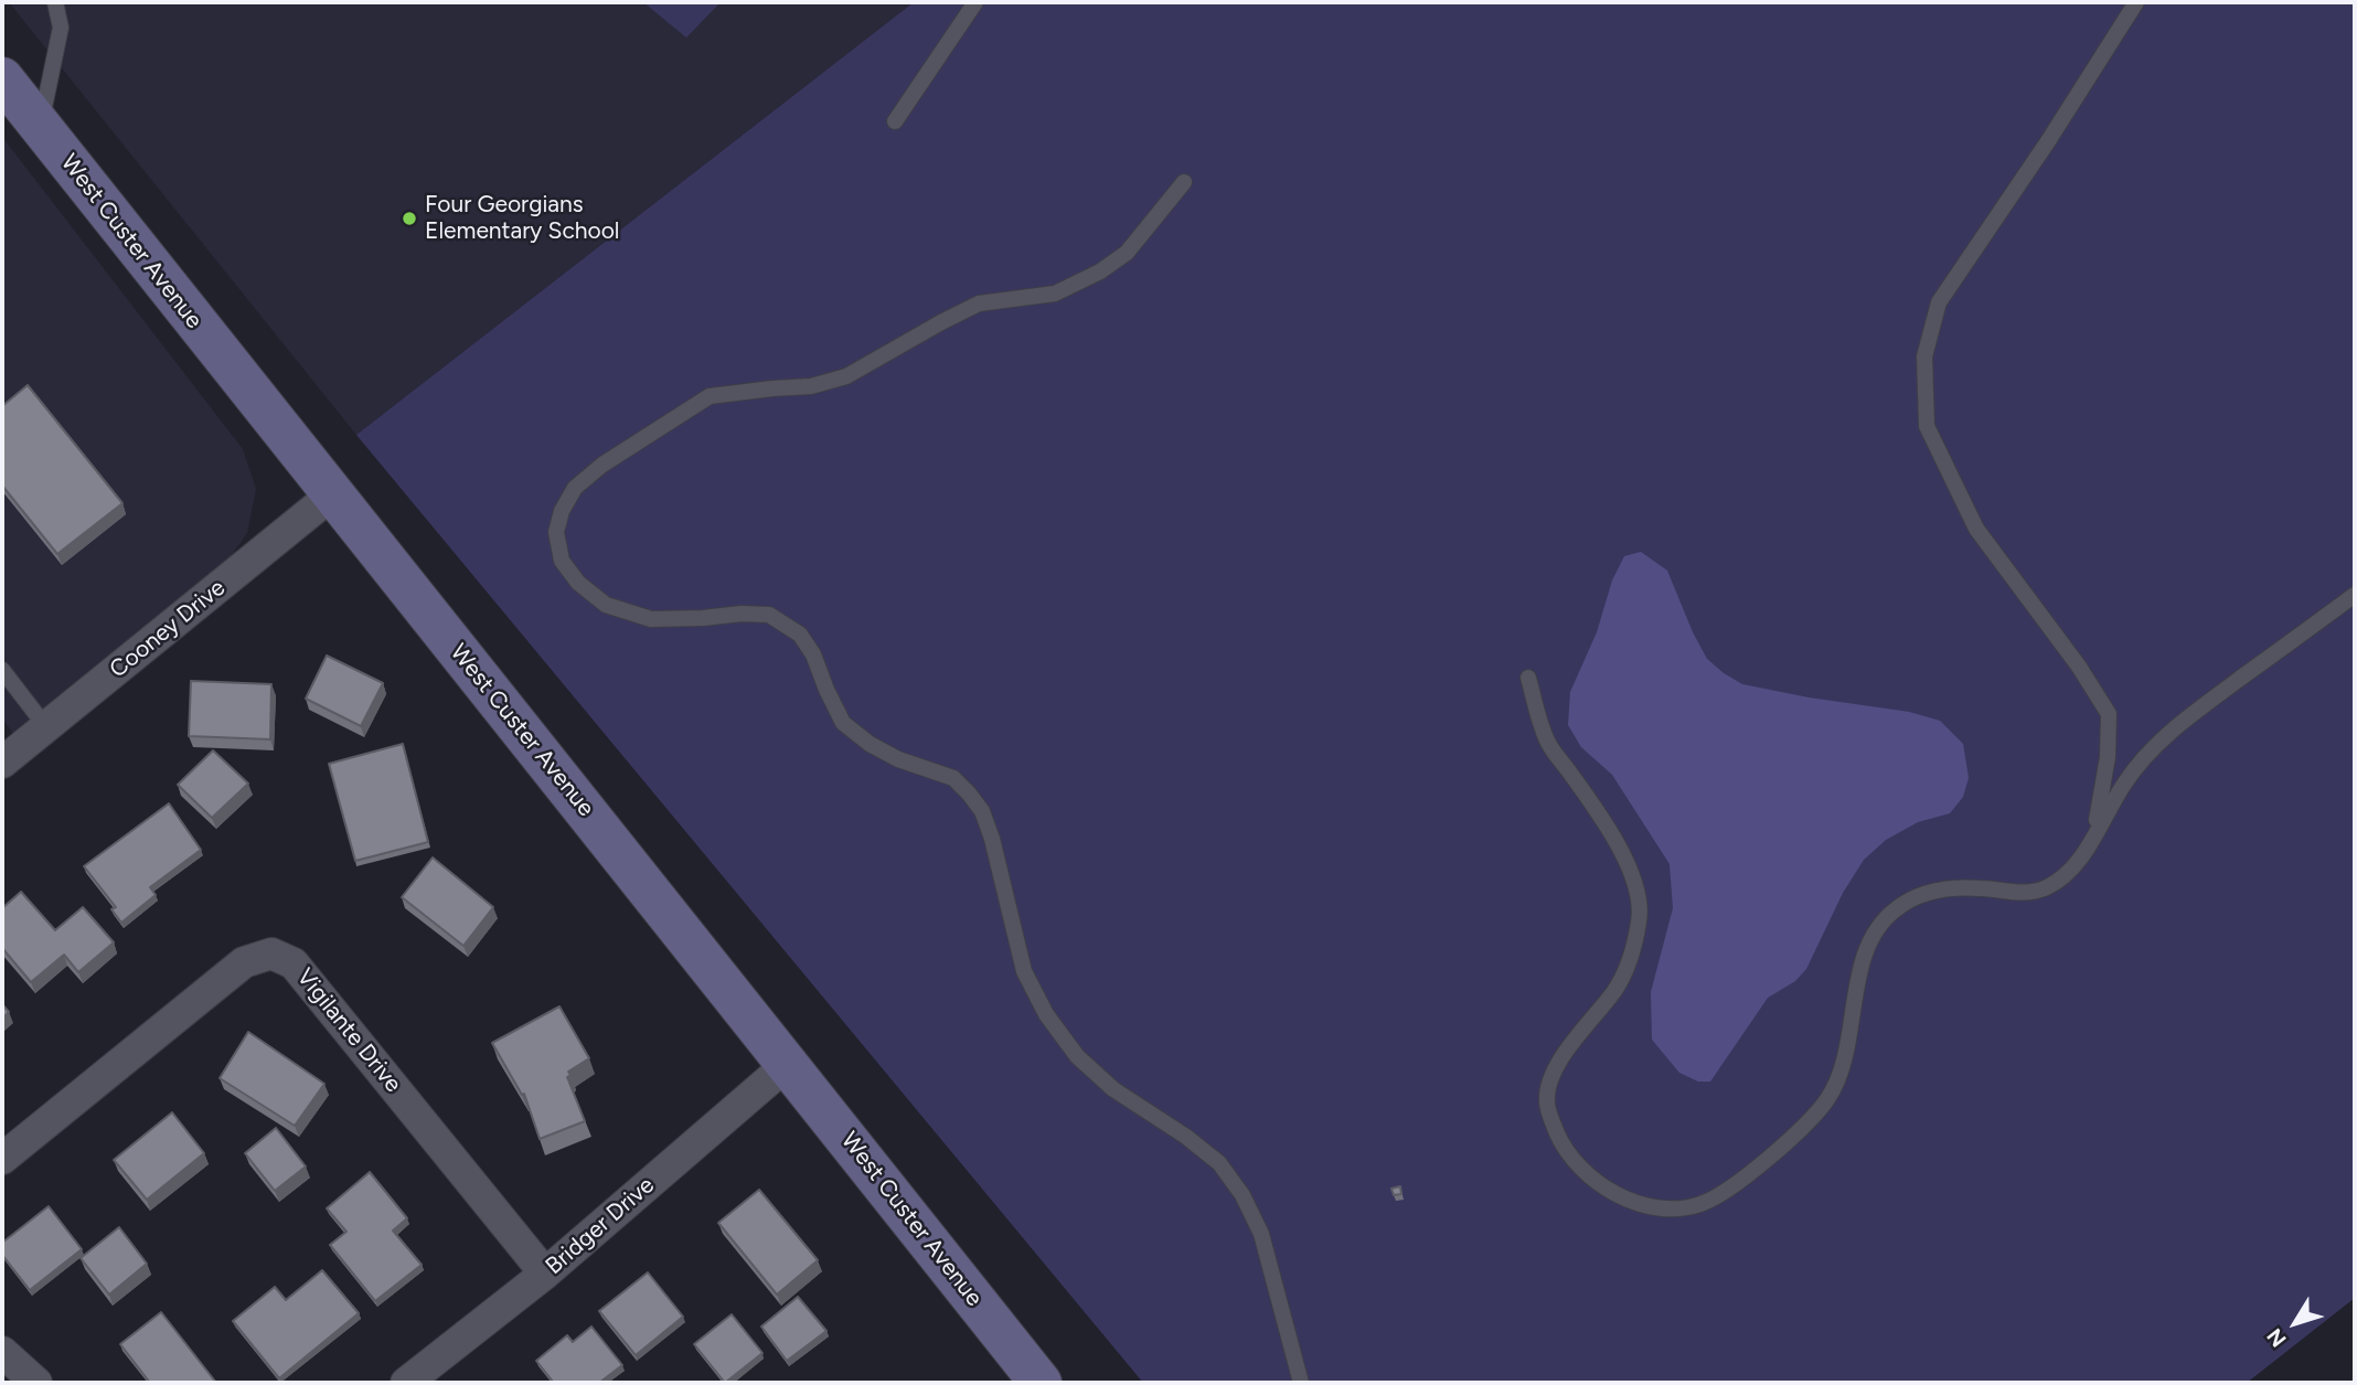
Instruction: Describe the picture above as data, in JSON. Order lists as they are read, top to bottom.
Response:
{
  "streets": {
    "main road": ["West Custer Avenue"],
    "street": ["Cooney Drive", "Vigilante Drive", "Bridger Drive"]
  },
  "crossings": [
    ["West Custer Avenue", "Cooney Drive"],
    ["West Custer Avenue", "Bridger Drive"],
    ["Vigilante Drive", "Bridger Drive"]
  ],
  "places": ["Four Georgians Elementary School"],
  "north": "bottom left"
}
